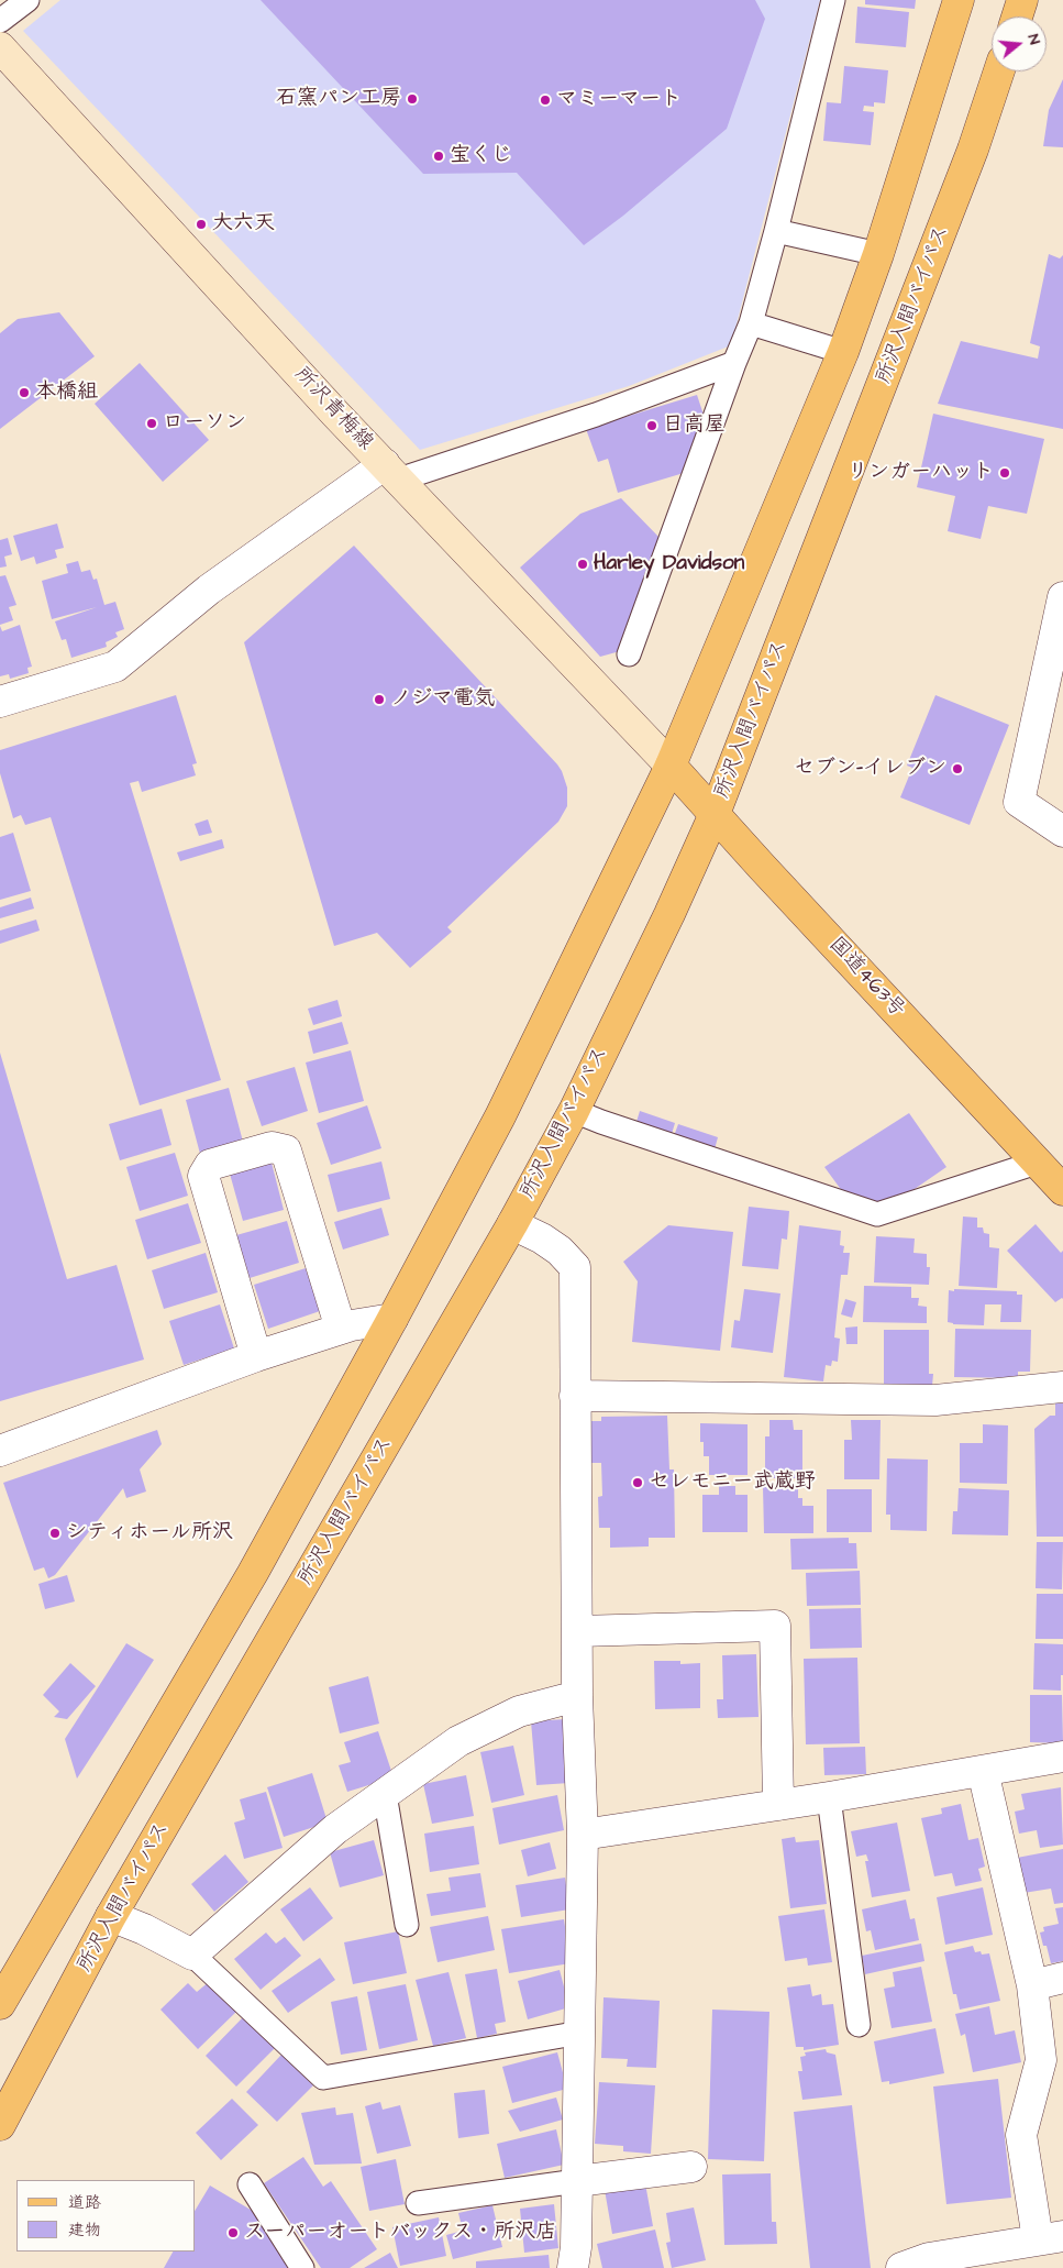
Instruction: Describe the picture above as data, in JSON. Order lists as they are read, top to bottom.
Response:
{
  "streets": {
    "main road": ["所沢入間バイパス", "所沢青梅線", "国道463号"]
  },
  "crossings": [
    ["所沢入間バイパス", "国道463号"],
    ["所沢青梅線", "国道463号"]
  ],
  "places": [
    "石窯パン工房",
    "マミーマート",
    "宝くじ",
    "大六天",
    "本橋組",
    "ローソン",
    "日高屋",
    "リンガーハット",
    "Harley Davidson",
    "ノジマ電気",
    "セブン-イレブン",
    "セレモニー武蔵野",
    "シティホール所沢",
    "スーパーオートバックス・所沢店"
  ],
  "legend": ["道路", "建物"],
  "north": "right"
}
